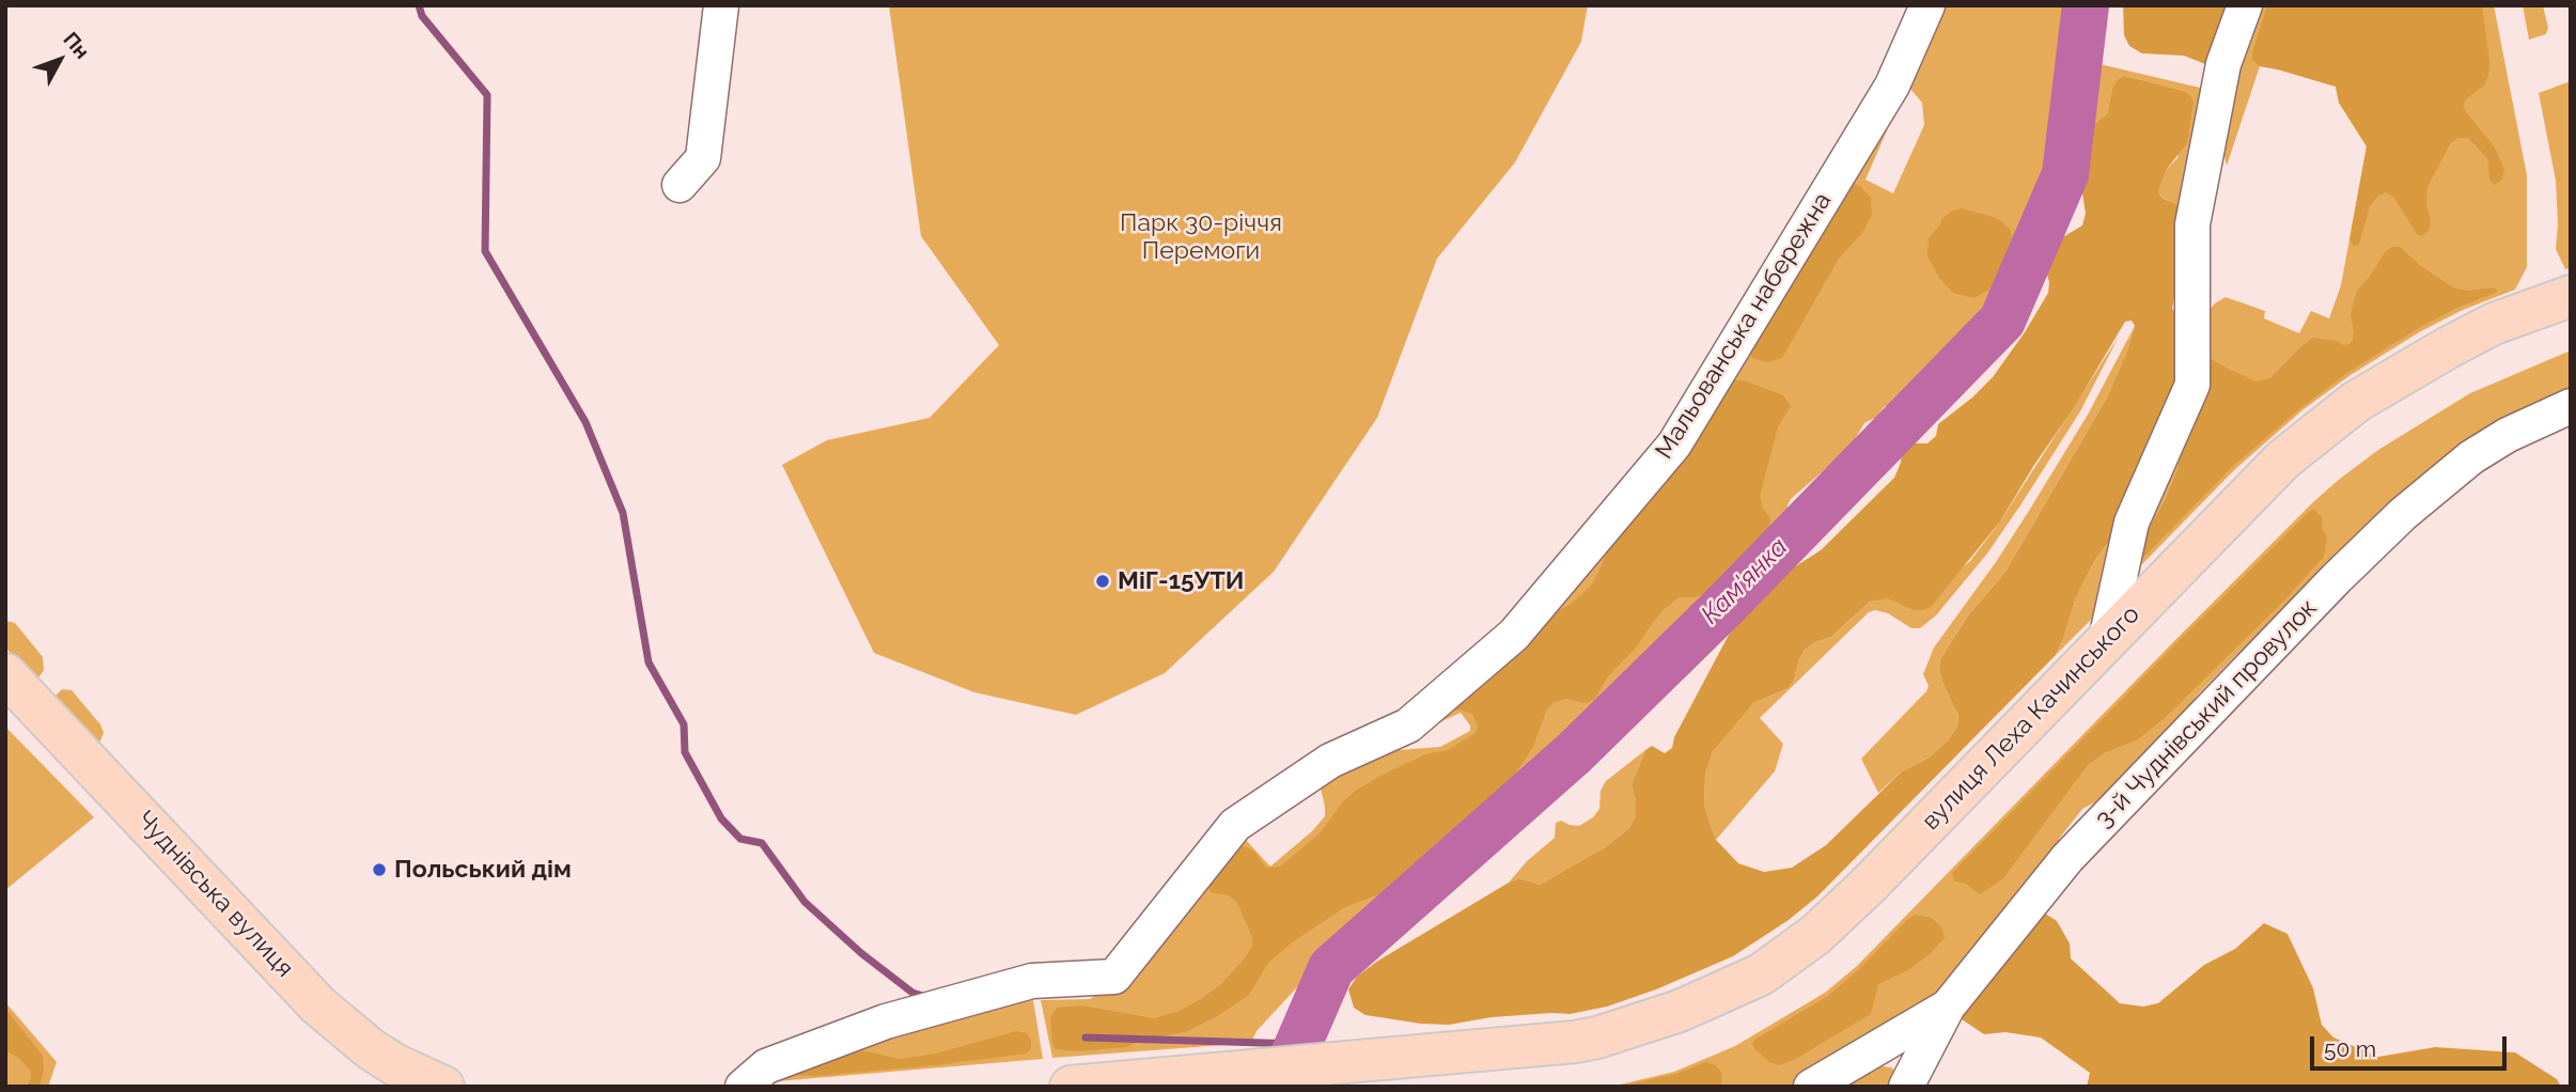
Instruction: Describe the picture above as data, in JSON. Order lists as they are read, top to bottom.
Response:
{
  "streets": {
    "main road": ["вулиця Леха Качинського", "Чуднівська вулиця"],
    "street": ["Мальованська набережна", "3-й Чуднівський провулок"]
  },
  "water": ["Кам'янка"],
  "parks": ["Парк 30-річчя Перемоги"],
  "places": ["МіГ-15УТИ", "Польський дім"],
  "scale_bar": "50 m",
  "north": "top right"
}
